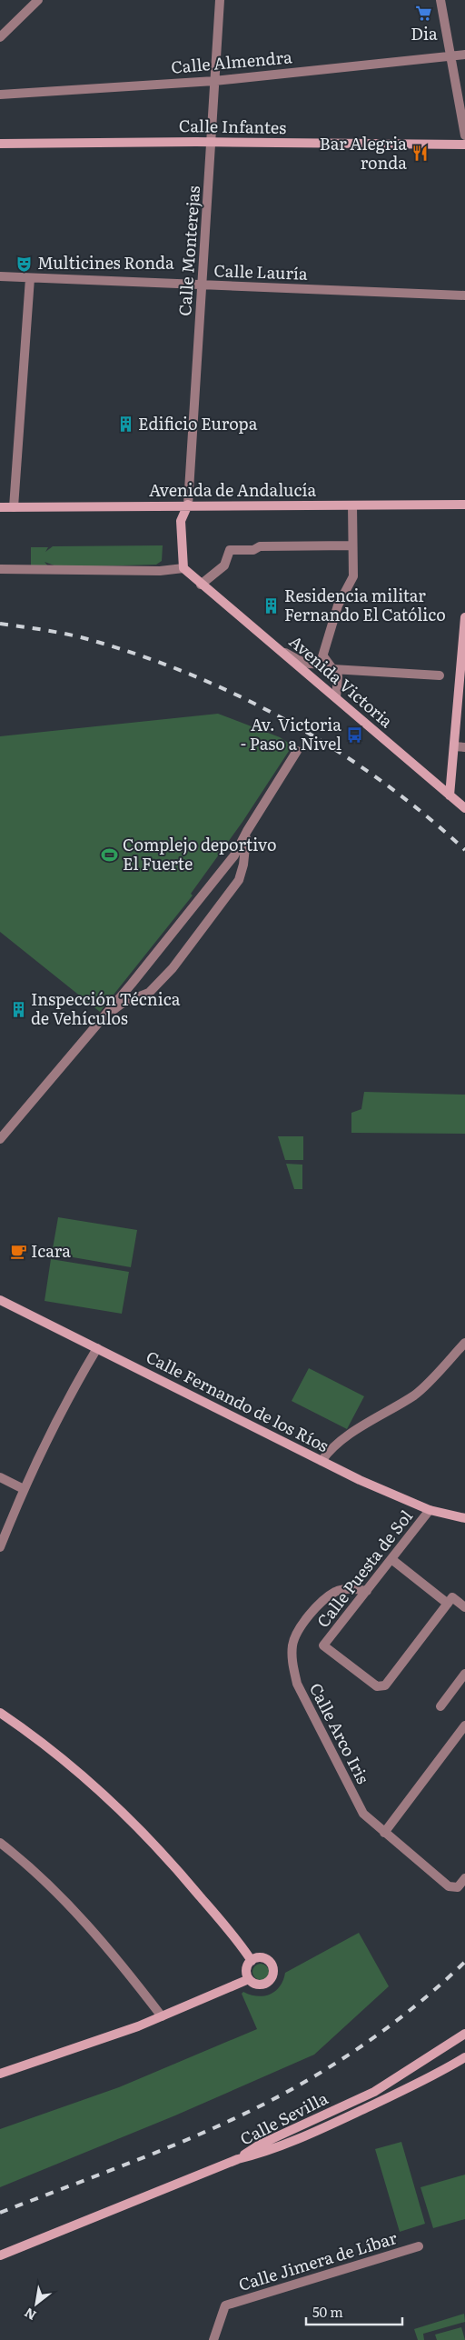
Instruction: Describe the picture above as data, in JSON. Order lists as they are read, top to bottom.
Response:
{
  "streets": {
    "main road": [
      "Calle Infantes",
      "Avenida de Andalucía",
      "Avenida Victoria",
      "Calle Fernando de los Ríos",
      "Calle Sevilla"
    ],
    "street": [
      "Calle Almendra",
      "Calle Monterejas",
      "Calle Lauría",
      "Calle Puesta de Sol",
      "Calle Arco Iris",
      "Calle Jimera de Líbar"
    ]
  },
  "crossings": [
    ["Calle Almendra", "Calle Monterejas"],
    ["Calle Infantes", "Calle Monterejas"],
    ["Calle Monterejas", "Calle Lauría"],
    ["Calle Monterejas", "Avenida de Andalucía"],
    ["Calle Fernando de los Ríos", "Calle Puesta de Sol"],
    ["Calle Puesta de Sol", "Calle Arco Iris"]
  ],
  "places": {
    "supermarket": ["Dia"],
    "restaurant": ["Bar Alegria ronda"],
    "theatre": ["Multicines Ronda"],
    "building": ["Edificio Europa", "Residencia militar Fernando El Católico", "Inspección Técnica de Vehículos"],
    "bus stop": ["Av. Victoria - Paso a Nivel"],
    "sports": ["Complejo deportivo El Fuerte"],
    "cafe": ["Icara"]
  },
  "scale_bar": "50 m",
  "north": "bottom left"
}
